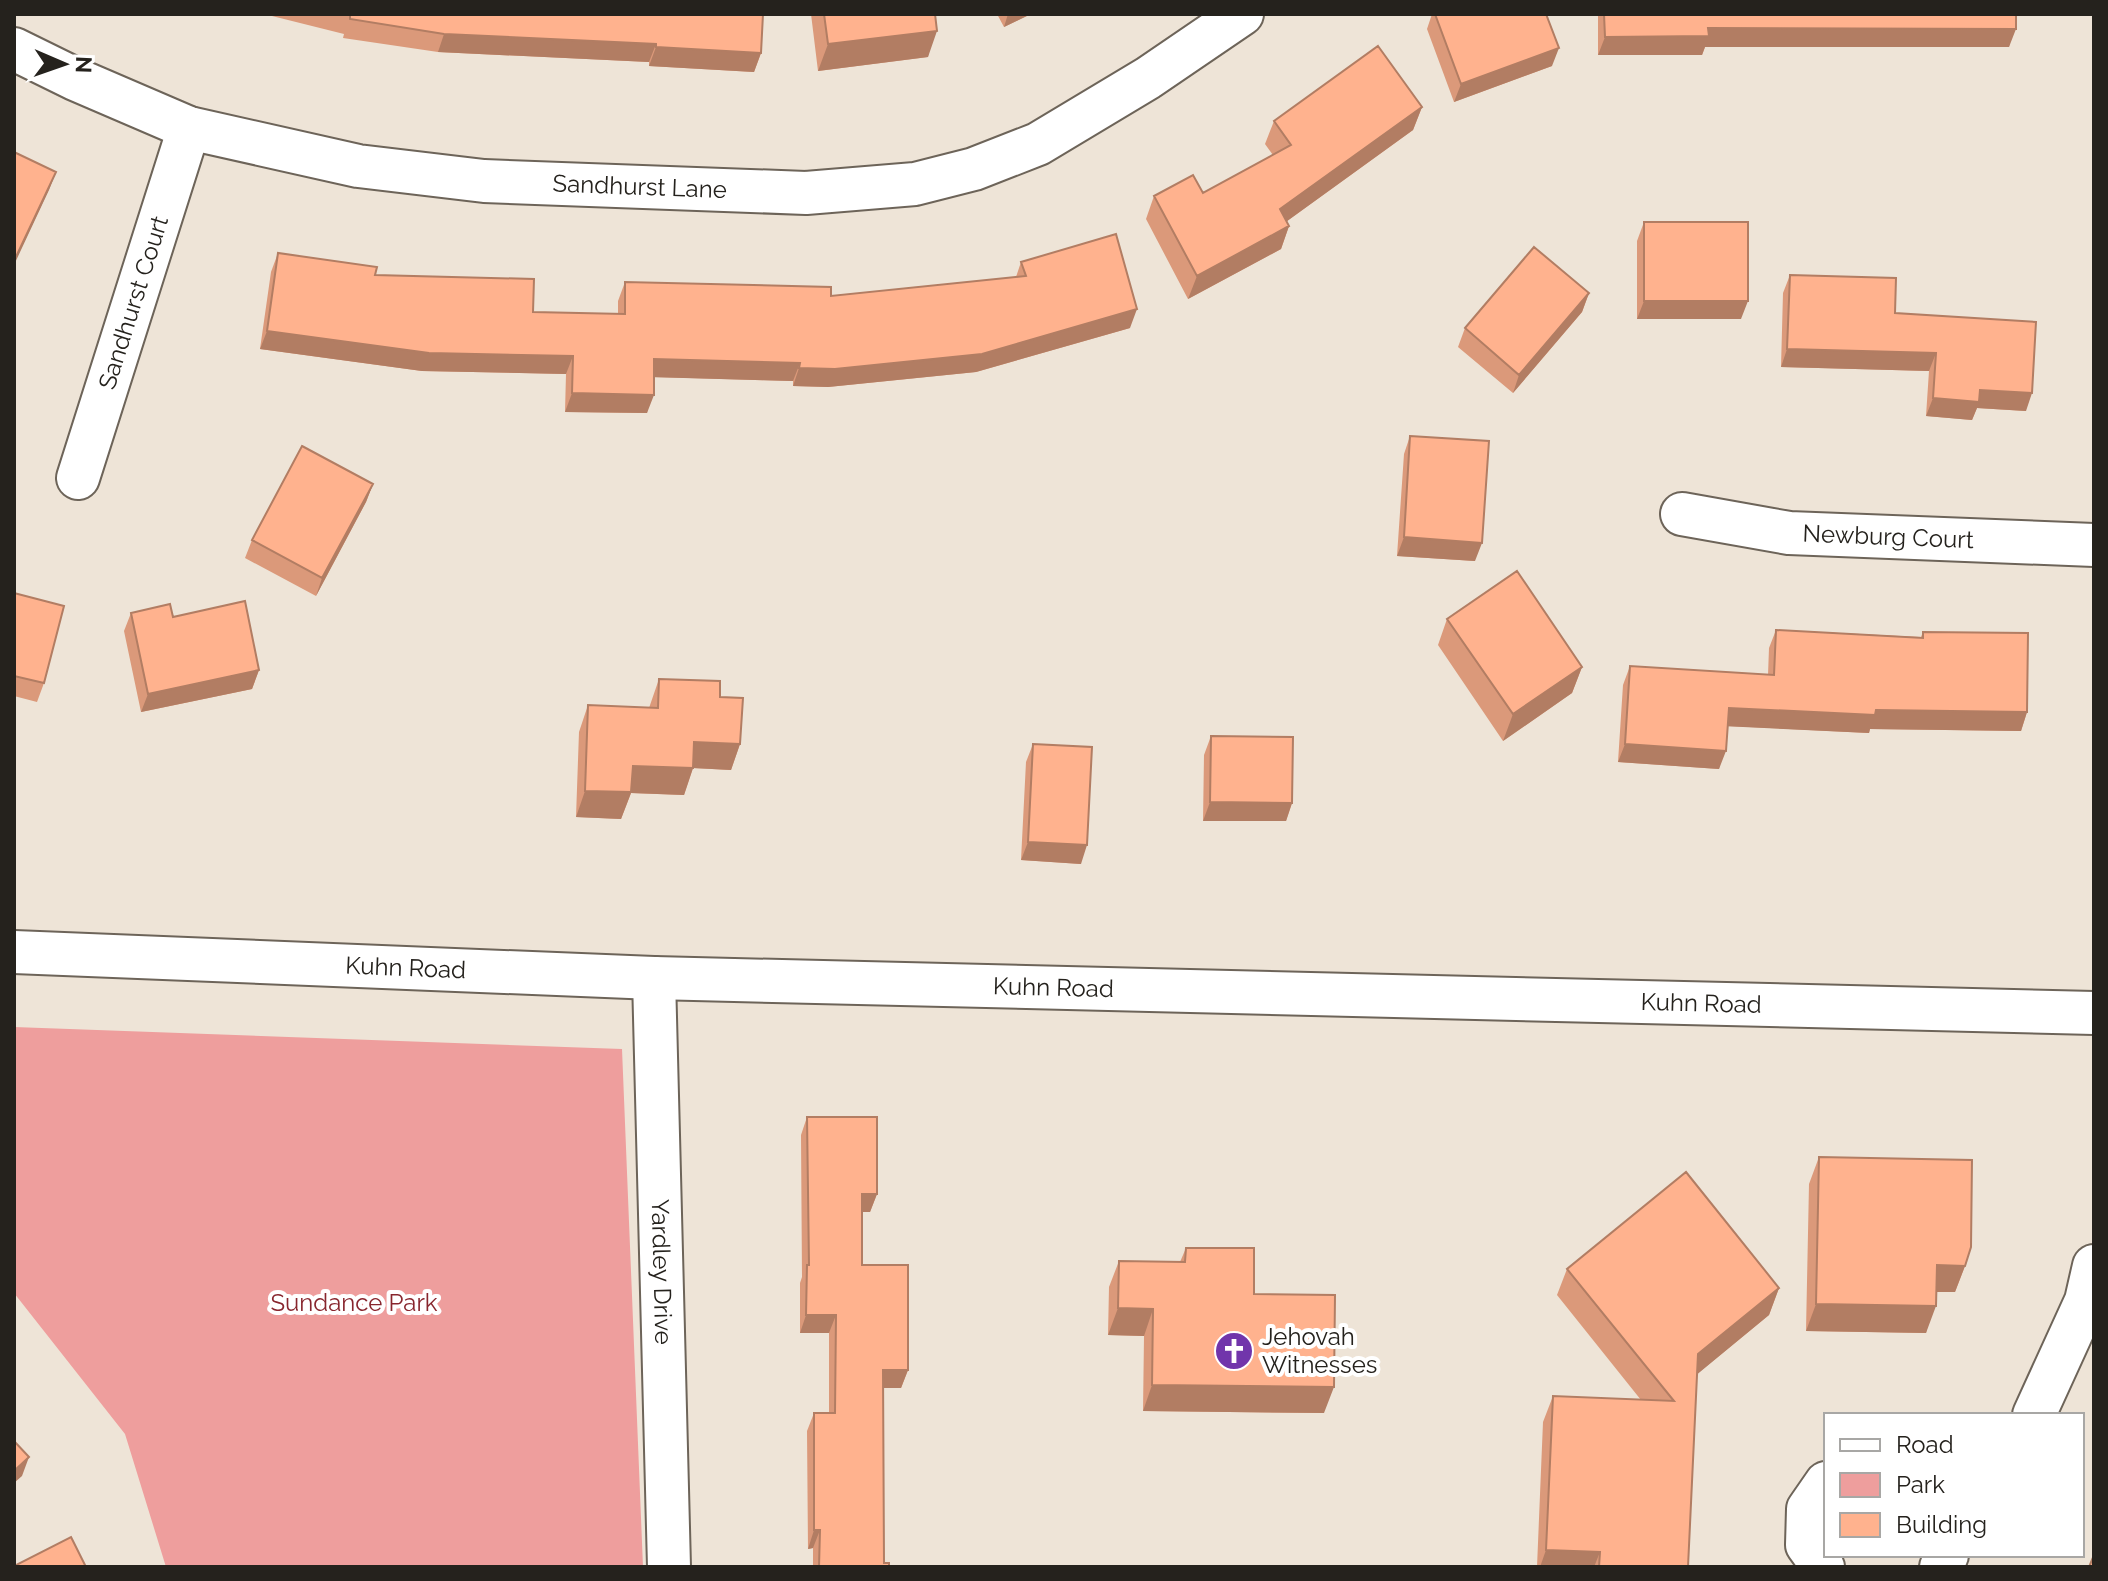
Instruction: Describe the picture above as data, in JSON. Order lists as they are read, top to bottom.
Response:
{
  "streets": {
    "street": [
      "Sandhurst Lane",
      "Sandhurst Court",
      "Newburg Court",
      "Kuhn Road",
      "Yardley Drive"
    ]
  },
  "crossings": [
    ["Sandhurst Lane", "Sandhurst Court"],
    ["Kuhn Road", "Yardley Drive"]
  ],
  "parks": ["Sundance Park"],
  "places": {
    "church": ["Jehovah Witnesses"]
  },
  "legend": ["Road", "Park", "Building"],
  "north": "right"
}
